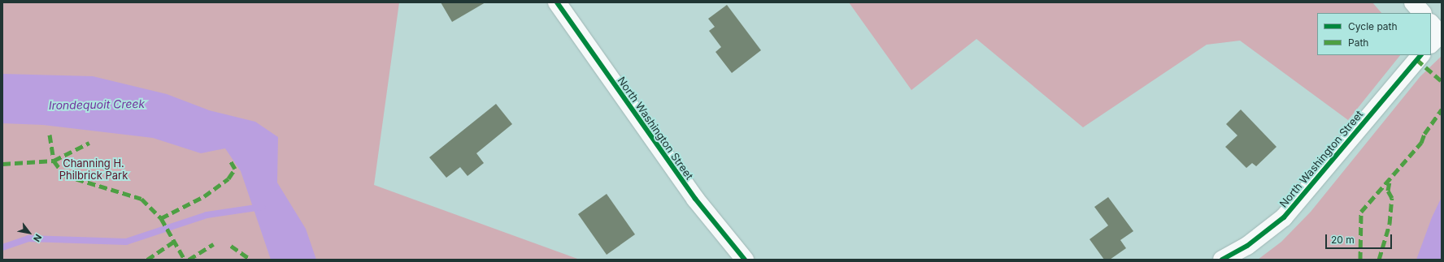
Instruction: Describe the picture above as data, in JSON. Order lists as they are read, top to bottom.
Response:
{
  "streets": {
    "street": ["North Washington Street"]
  },
  "water": ["Irondequoit Creek"],
  "parks": ["Channing H. Philbrick Park"],
  "legend": ["Cycle path", "Path"],
  "scale_bar": "20 m",
  "north": "bottom right"
}
